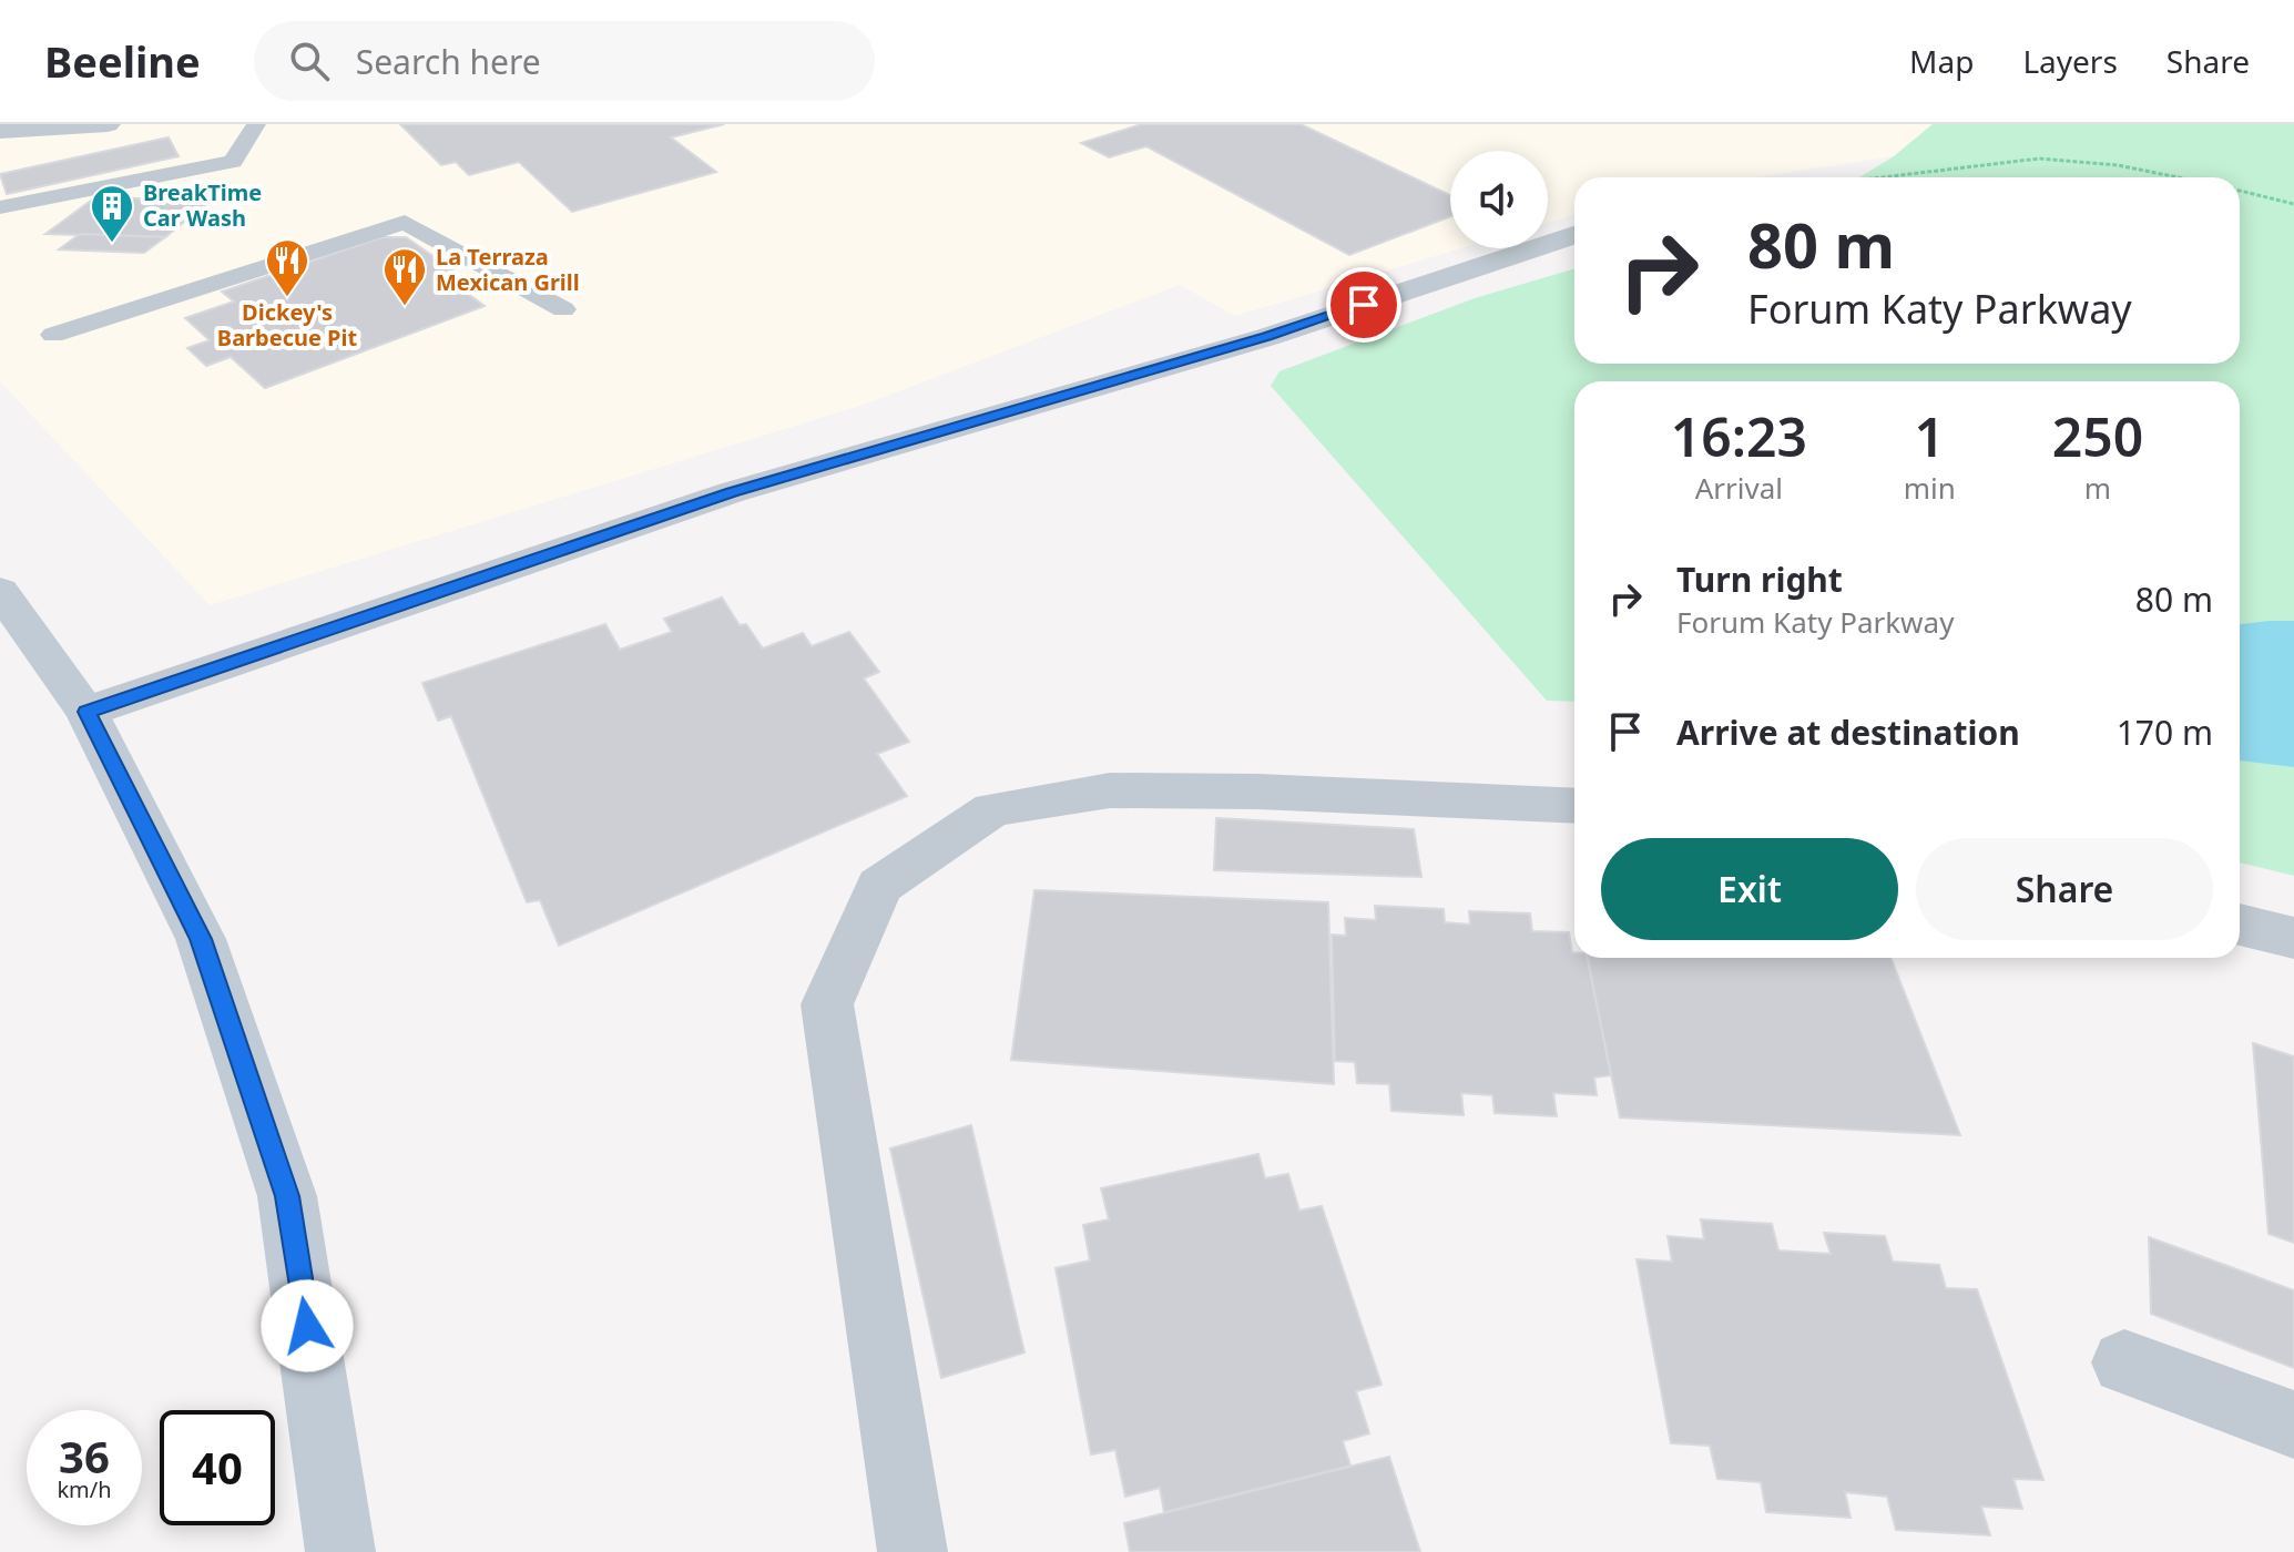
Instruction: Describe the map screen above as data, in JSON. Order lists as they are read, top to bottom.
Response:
{
  "places": {
    "building": ["BreakTime Car Wash"],
    "restaurant": ["Dickey's Barbecue Pit", "La Terraza Mexican Grill"]
  },
  "page": {
    "header": "Beeline",
    "search": "Search here",
    "nav": ["Map", "Layers", "Share"],
    "turn": ["80 m", "Forum Katy Parkway"],
    "eta": [
      "16:23",
      "Arrival",
      "1",
      "min",
      "250",
      "m"
    ],
    "list": [
      {
        "name": "Turn right",
        "note": "Forum Katy Parkway",
        "value": "80 m"
      },
      {
        "name": "Arrive at destination",
        "value": "170 m"
      }
    ],
    "buttons": ["Exit", "Share"],
    "speed": "36 km/h",
    "limit": "40"
  }
}
